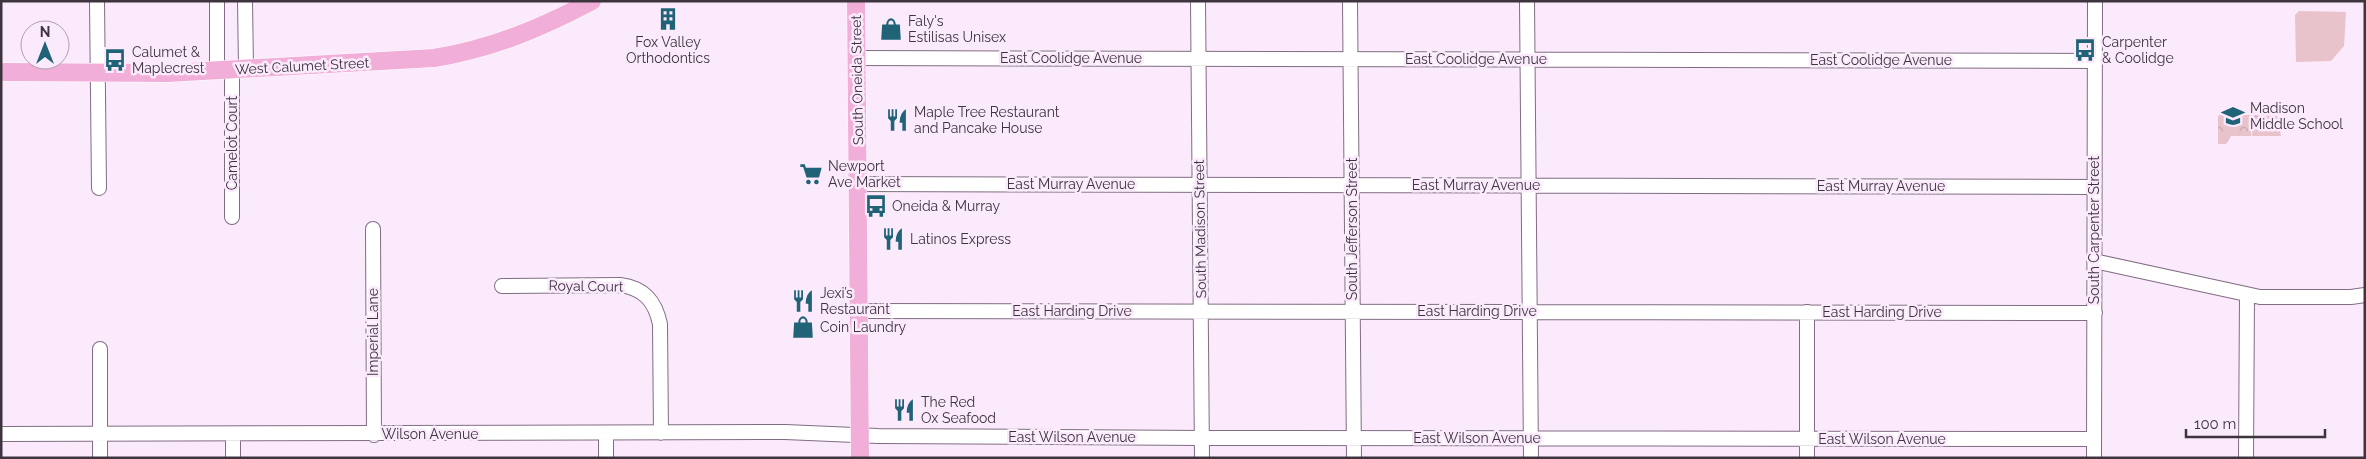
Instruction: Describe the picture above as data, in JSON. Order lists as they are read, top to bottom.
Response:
{
  "streets": {
    "main road": ["West Calumet Street", "South Oneida Street"],
    "street": [
      "East Coolidge Avenue",
      "Camelot Court",
      "East Murray Avenue",
      "South Madison Street",
      "South Jefferson Street",
      "South Carpenter Street",
      "Royal Court",
      "East Harding Drive",
      "Imperial Lane",
      "Wilson Avenue",
      "East Wilson Avenue"
    ]
  },
  "crossings": [
    ["East Coolidge Avenue", "South Oneida Street"],
    ["East Coolidge Avenue", "South Madison Street"],
    ["East Coolidge Avenue", "South Jefferson Street"],
    ["East Coolidge Avenue", "South Carpenter Street"],
    ["West Calumet Street", "Camelot Court"],
    ["South Oneida Street", "East Murray Avenue"],
    ["South Oneida Street", "East Harding Drive"],
    ["South Oneida Street", "Wilson Avenue"],
    ["South Oneida Street", "East Wilson Avenue"],
    ["East Murray Avenue", "South Madison Street"],
    ["East Murray Avenue", "South Jefferson Street"],
    ["East Murray Avenue", "South Carpenter Street"],
    ["South Madison Street", "East Harding Drive"],
    ["South Madison Street", "East Wilson Avenue"],
    ["South Jefferson Street", "East Harding Drive"],
    ["South Jefferson Street", "East Wilson Avenue"],
    ["South Carpenter Street", "East Harding Drive"],
    ["South Carpenter Street", "East Wilson Avenue"],
    ["Royal Court", "Wilson Avenue"],
    ["Imperial Lane", "Wilson Avenue"],
    ["Wilson Avenue", "East Wilson Avenue"]
  ],
  "places": {
    "building": ["Fox Valley Orthodontics"],
    "shop": ["Faly's Estilisas Unisex", "Coin Laundry"],
    "bus stop": ["Carpenter & Coolidge", "Calumet & Maplecrest", "Oneida & Murray"],
    "school or university": ["Madison Middle School"],
    "restaurant": [
      "Maple Tree Restaurant and Pancake House",
      "Latinos Express",
      "Jexi’s Restaurant",
      "The Red Ox Seafood"
    ],
    "supermarket": ["Newport Ave Market"]
  },
  "scale_bar": "100 m",
  "north": "top"
}
